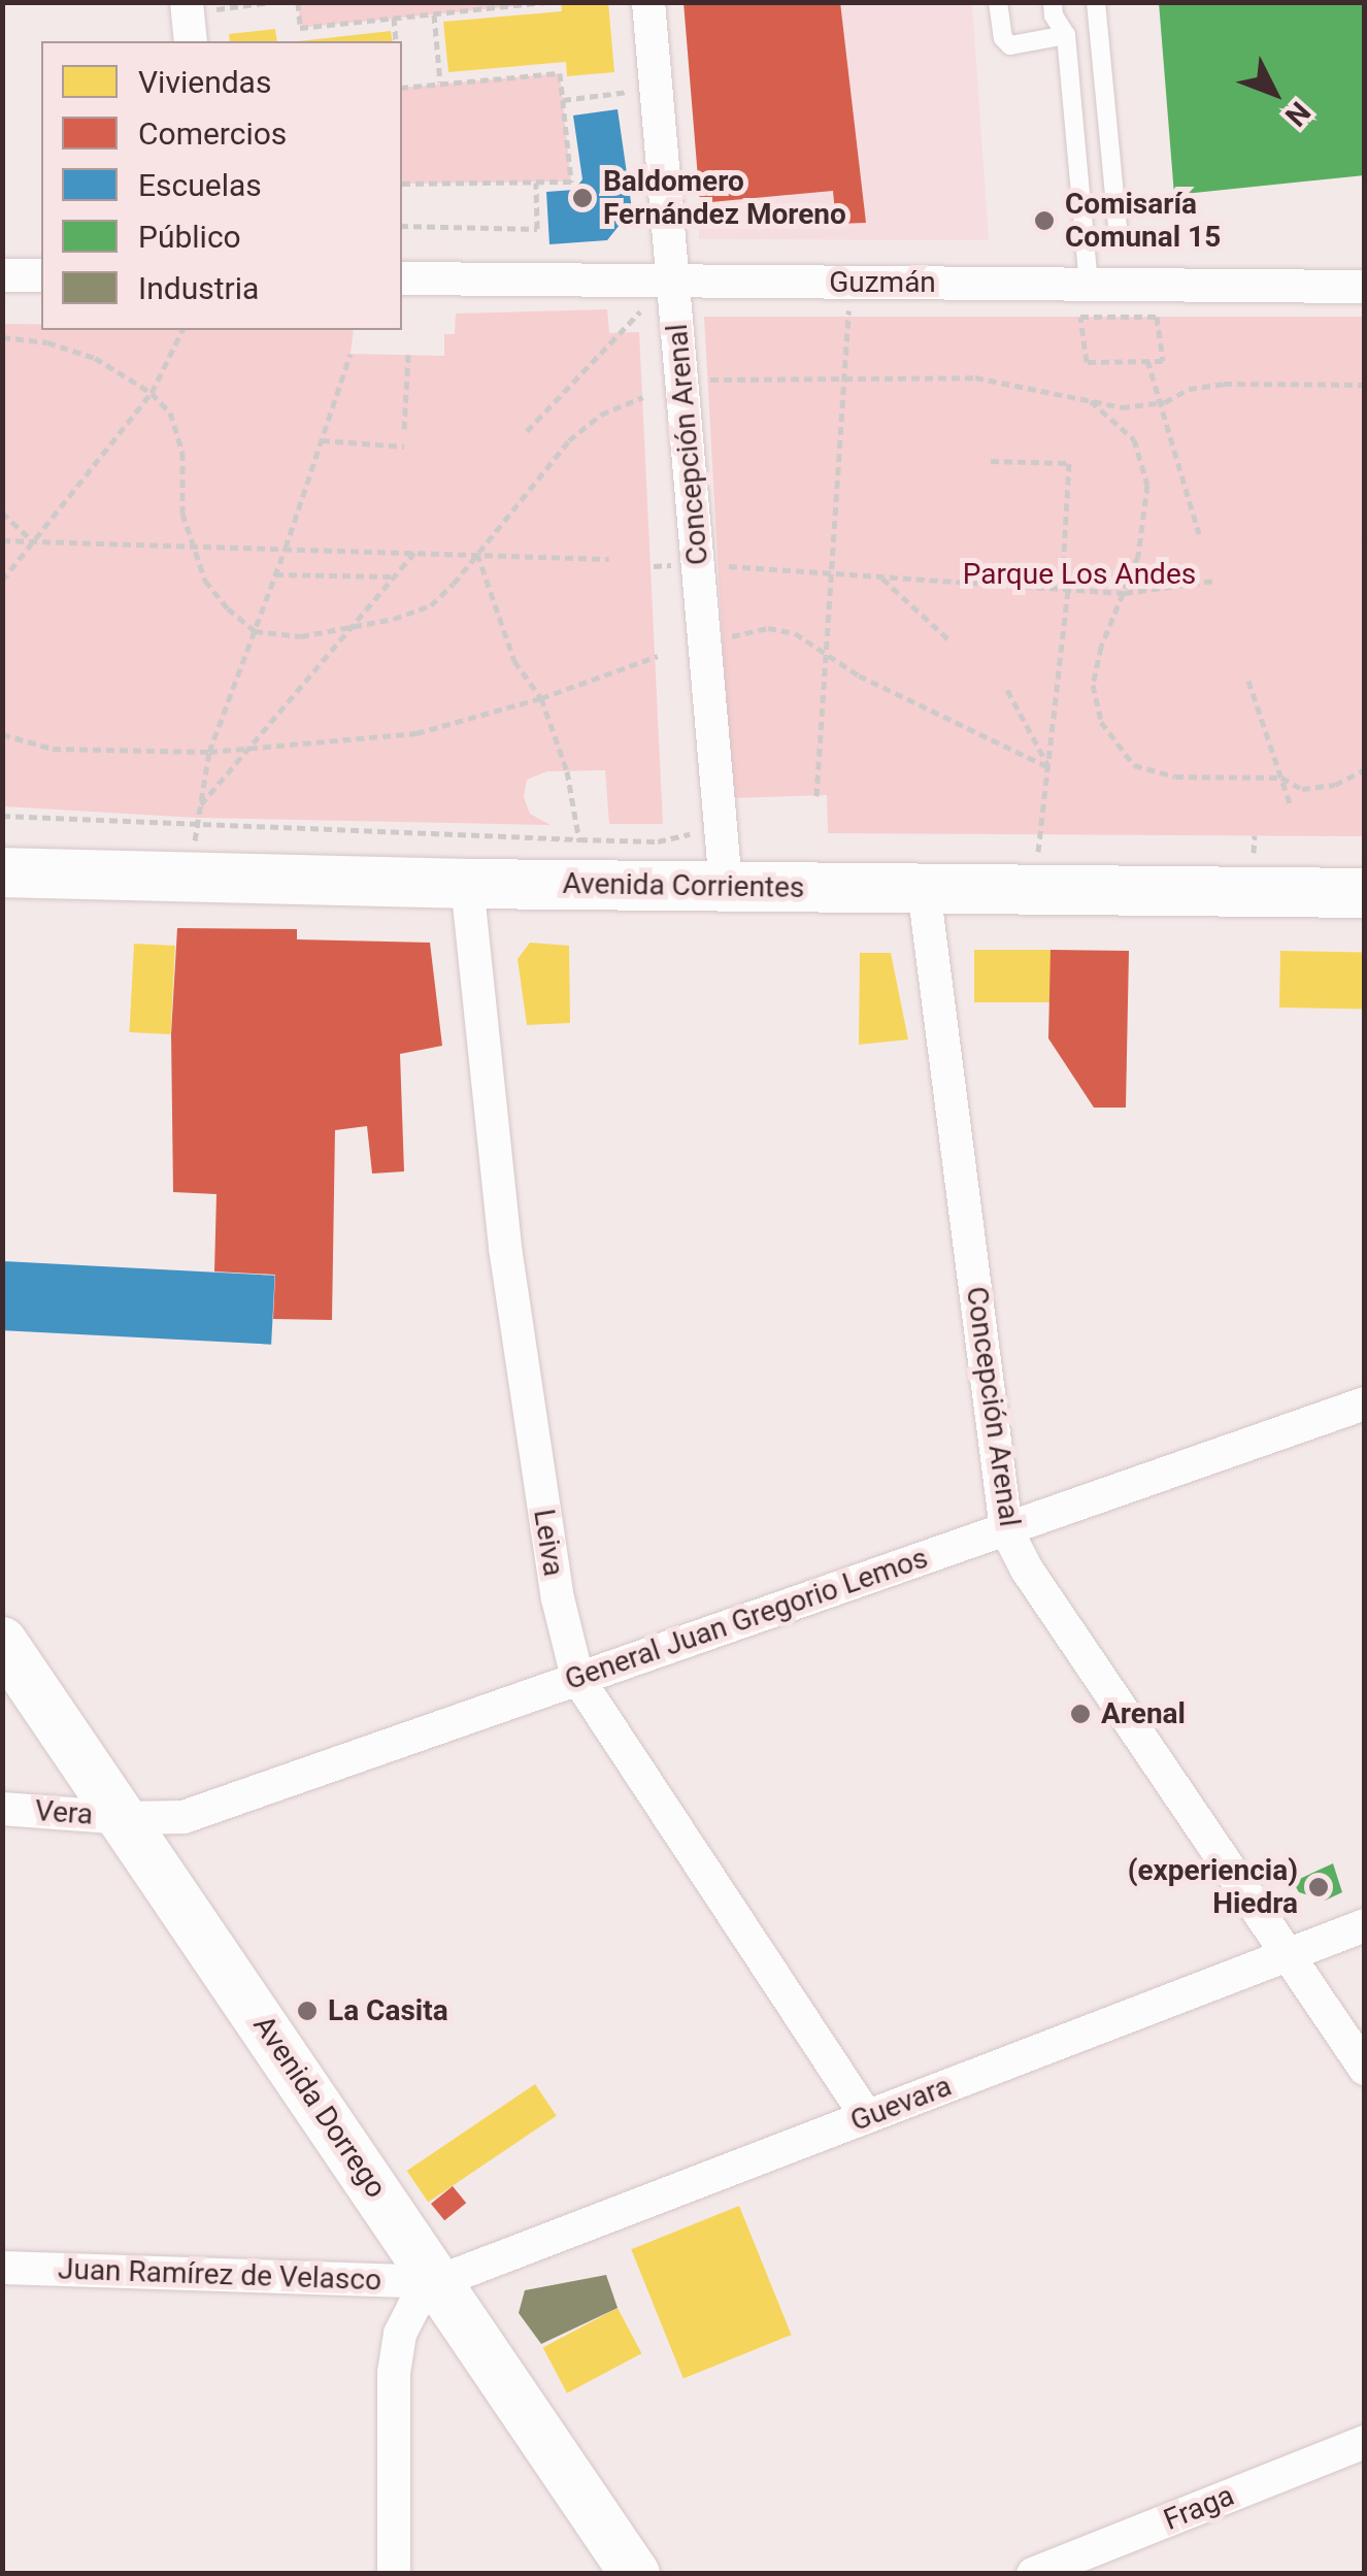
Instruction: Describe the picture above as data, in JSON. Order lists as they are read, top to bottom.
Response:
{
  "streets": {
    "main road": ["Avenida Corrientes", "Avenida Dorrego"],
    "street": [
      "Guzmán",
      "Concepción Arenal",
      "Leiva",
      "General Juan Gregorio Lemos",
      "Vera",
      "Guevara",
      "Juan Ramírez de Velasco",
      "Fraga"
    ]
  },
  "crossings": [
    ["Guzmán", "Concepción Arenal"],
    ["Concepción Arenal", "Avenida Corrientes"],
    ["Concepción Arenal", "General Juan Gregorio Lemos"],
    ["Concepción Arenal", "Guevara"],
    ["Avenida Corrientes", "Leiva"],
    ["Leiva", "General Juan Gregorio Lemos"],
    ["Leiva", "Guevara"],
    ["General Juan Gregorio Lemos", "Vera"],
    ["General Juan Gregorio Lemos", "Avenida Dorrego"],
    ["Vera", "Avenida Dorrego"],
    ["Guevara", "Avenida Dorrego"],
    ["Guevara", "Juan Ramírez de Velasco"],
    ["Avenida Dorrego", "Juan Ramírez de Velasco"]
  ],
  "parks": ["Parque Los Andes"],
  "places": [
    "Baldomero Fernández Moreno",
    "Comisaría Comunal 15",
    "Arenal",
    "(experiencia) Hiedra",
    "La Casita"
  ],
  "legend": [
    "Viviendas",
    "Comercios",
    "Escuelas",
    "Público",
    "Industria"
  ],
  "north": "bottom right"
}
